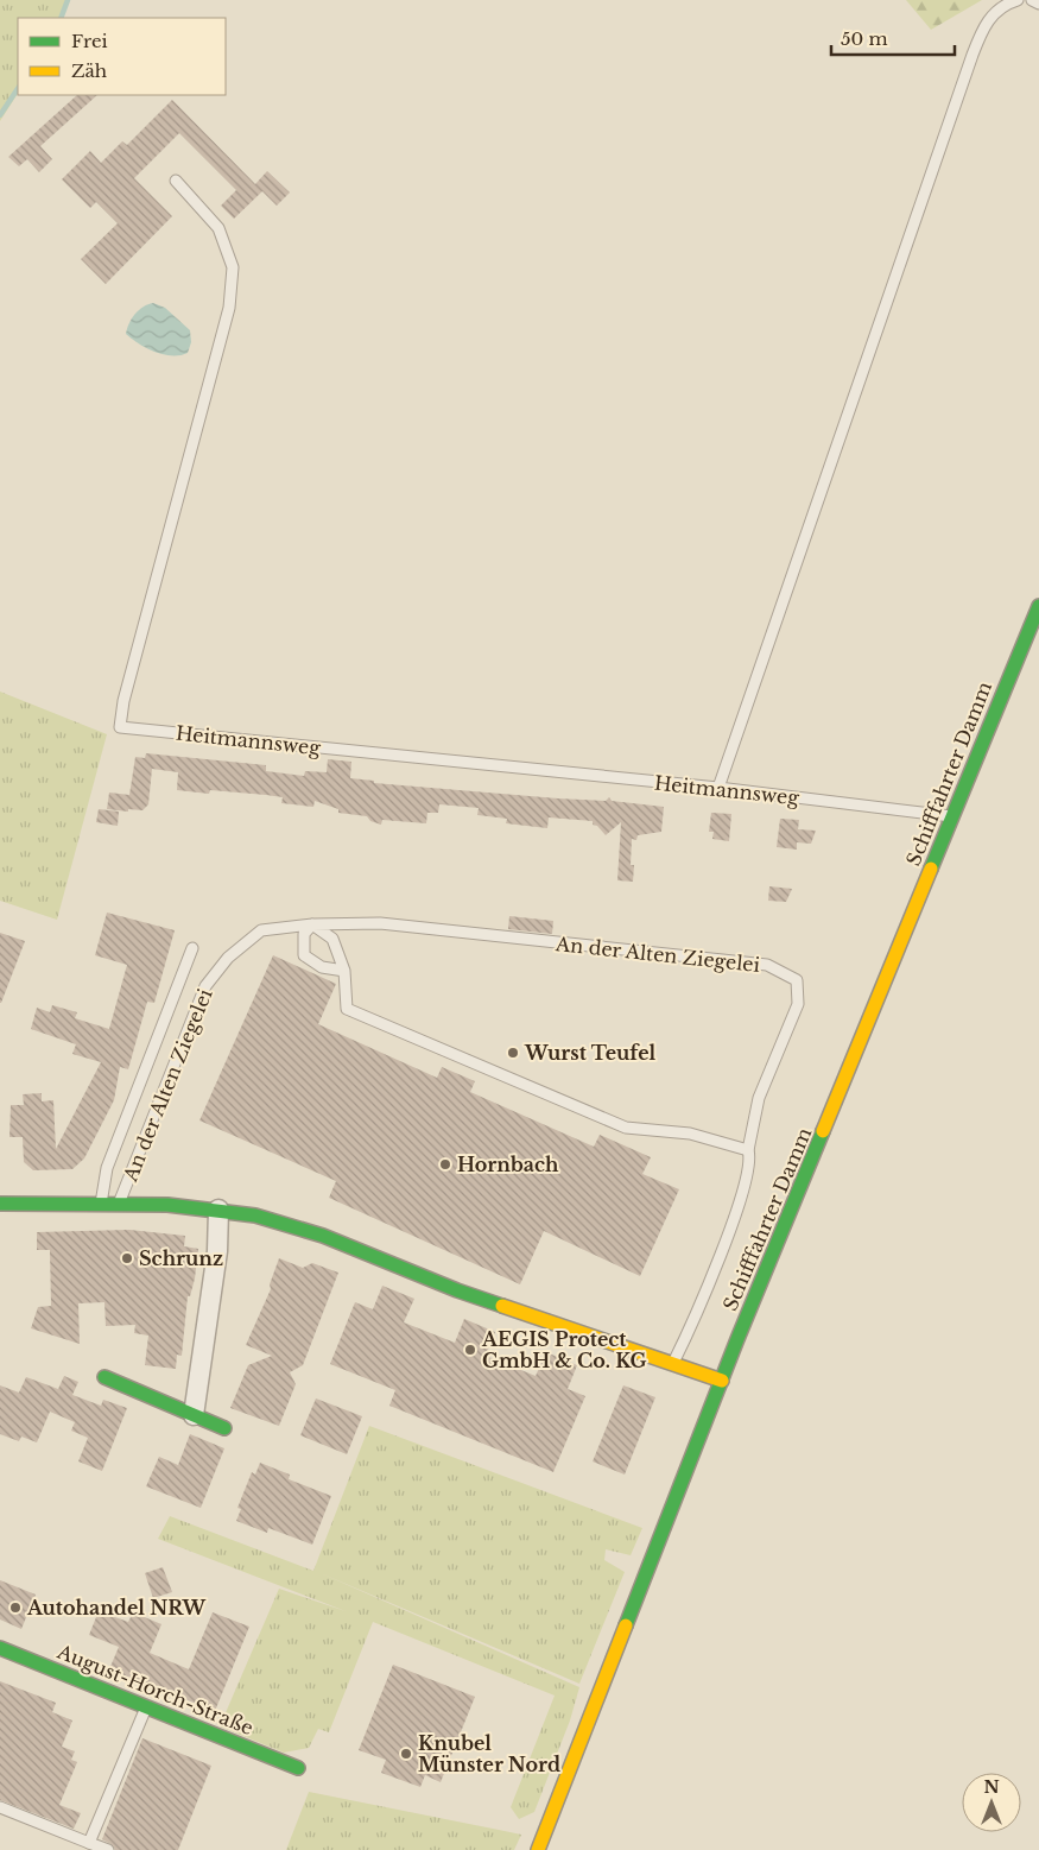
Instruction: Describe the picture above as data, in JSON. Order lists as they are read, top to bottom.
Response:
{
  "streets": {
    "main road": ["Schifffahrter Damm", "An der Alten Ziegelei", "August-Horch-Straße"],
    "lane": ["Heitmannsweg"]
  },
  "crossings": [
    ["Heitmannsweg", "Schifffahrter Damm"],
    ["Schifffahrter Damm", "An der Alten Ziegelei"]
  ],
  "places": [
    "Wurst Teufel",
    "Hornbach",
    "Schrunz",
    "AEGIS Protect GmbH & Co. KG",
    "Autohandel NRW",
    "Knubel Münster Nord"
  ],
  "legend": ["Frei", "Zäh"],
  "scale_bar": "50 m",
  "north": "top"
}
